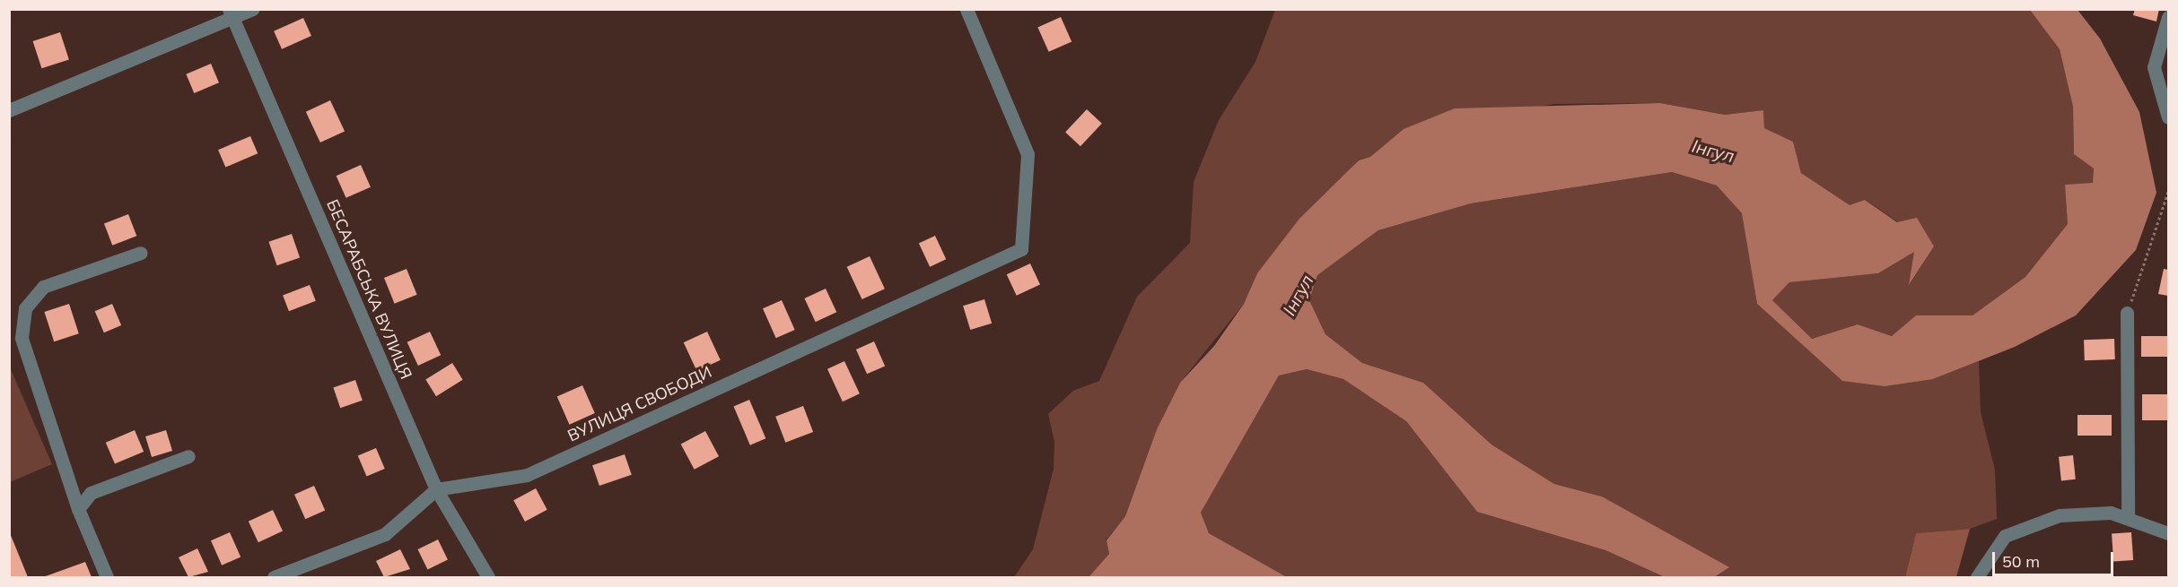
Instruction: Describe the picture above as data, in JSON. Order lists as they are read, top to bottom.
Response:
{
  "streets": {
    "street": ["БЕСАРАБСЬКА ВУЛИЦЯ", "ВУЛИЦЯ СВОБОДИ"]
  },
  "crossings": [
    ["БЕСАРАБСЬКА ВУЛИЦЯ", "ВУЛИЦЯ СВОБОДИ"]
  ],
  "water": ["Інгул"],
  "scale_bar": "50 m"
}
